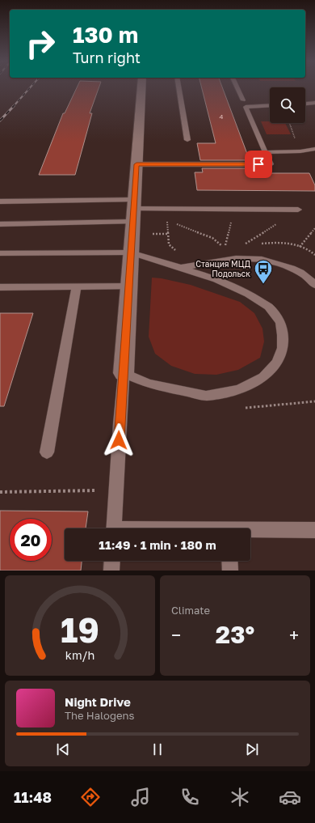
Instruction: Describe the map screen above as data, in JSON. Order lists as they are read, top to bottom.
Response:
{
  "places": {
    "bus stop": ["Станция МЦД Подольск"]
  },
  "house_numbers": ["4"],
  "page": {
    "turn": ["130 m", "Turn right"],
    "limit": "20",
    "trip": "11:49 · 1 min · 180 m",
    "tile": "Climate",
    "heat": ["−", "23°", "+"],
    "song": ["Night Drive", "The Halogens"],
    "tabs": "11:48",
    "gauge": ["19", "km/h"]
  }
}
